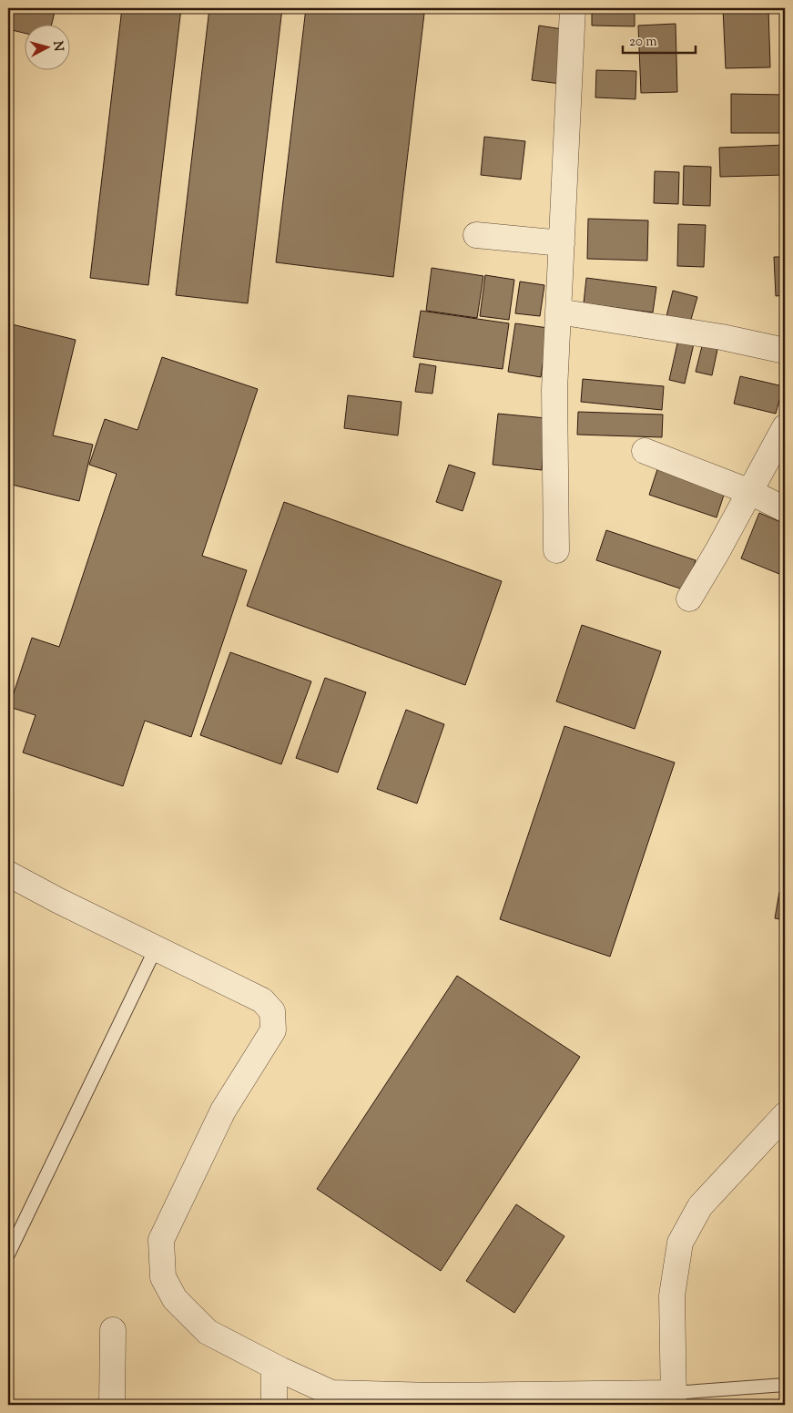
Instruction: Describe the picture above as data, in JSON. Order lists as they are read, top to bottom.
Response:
{
  "scale_bar": "20 m",
  "north": "right"
}
